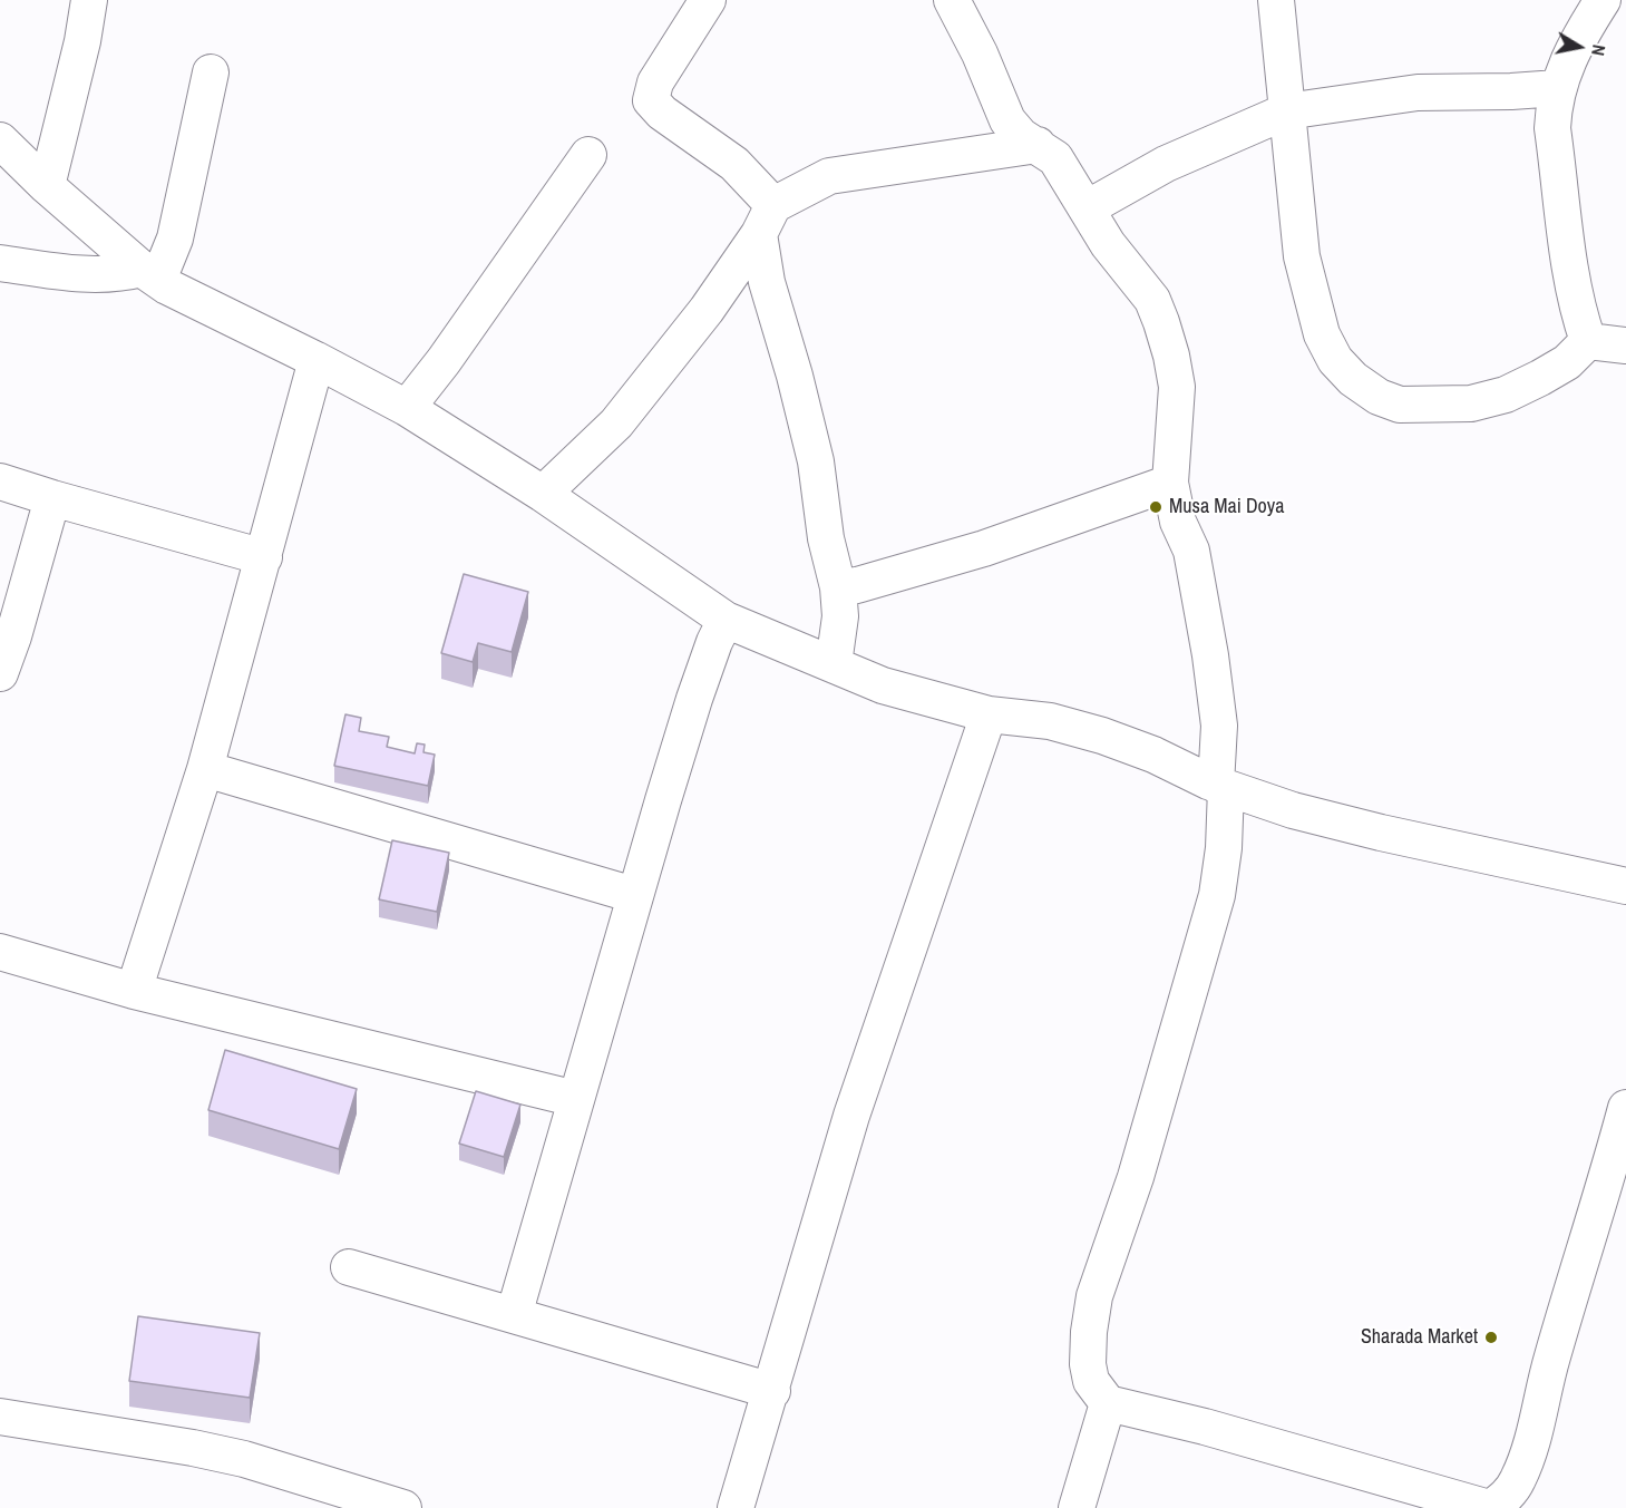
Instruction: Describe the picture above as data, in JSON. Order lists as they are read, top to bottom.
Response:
{
  "places": ["Musa Mai Doya", "Sharada Market"],
  "north": "right"
}
